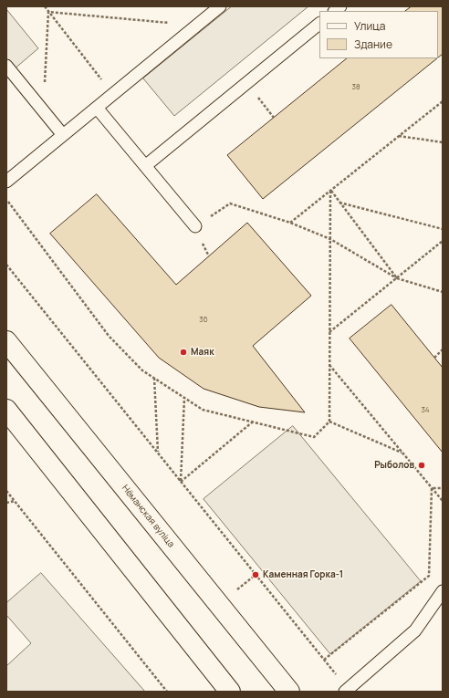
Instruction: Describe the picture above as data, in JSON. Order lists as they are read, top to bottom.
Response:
{
  "streets": {
    "main road": ["Нёманская вуліца"]
  },
  "places": ["Маяк", "Рыболов", "Каменная Горка-1"],
  "house_numbers": ["38", "36", "34"],
  "legend": ["Улица", "Здание"]
}
